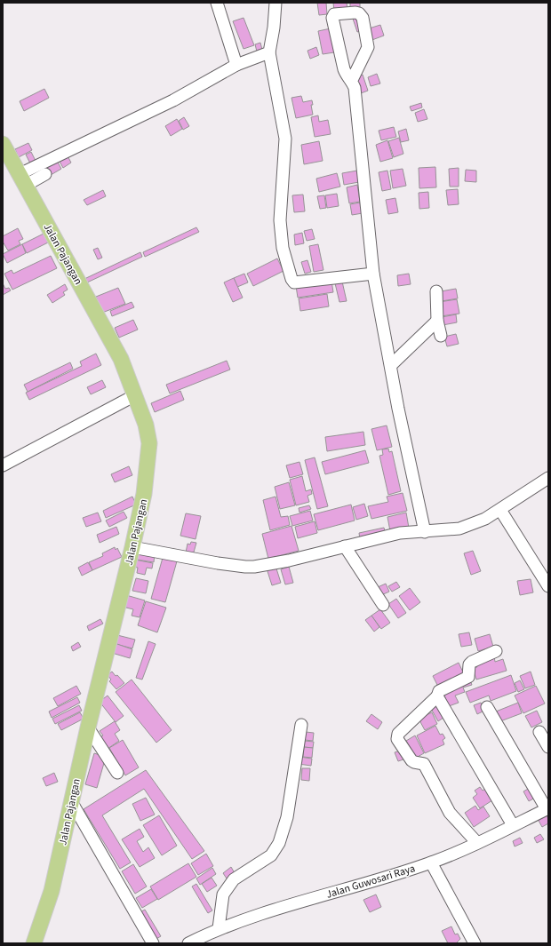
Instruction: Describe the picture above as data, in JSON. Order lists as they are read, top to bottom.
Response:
{
  "streets": {
    "main road": ["Jalan Pajangan"],
    "street": ["Jalan Guwosari Raya"]
  }
}
